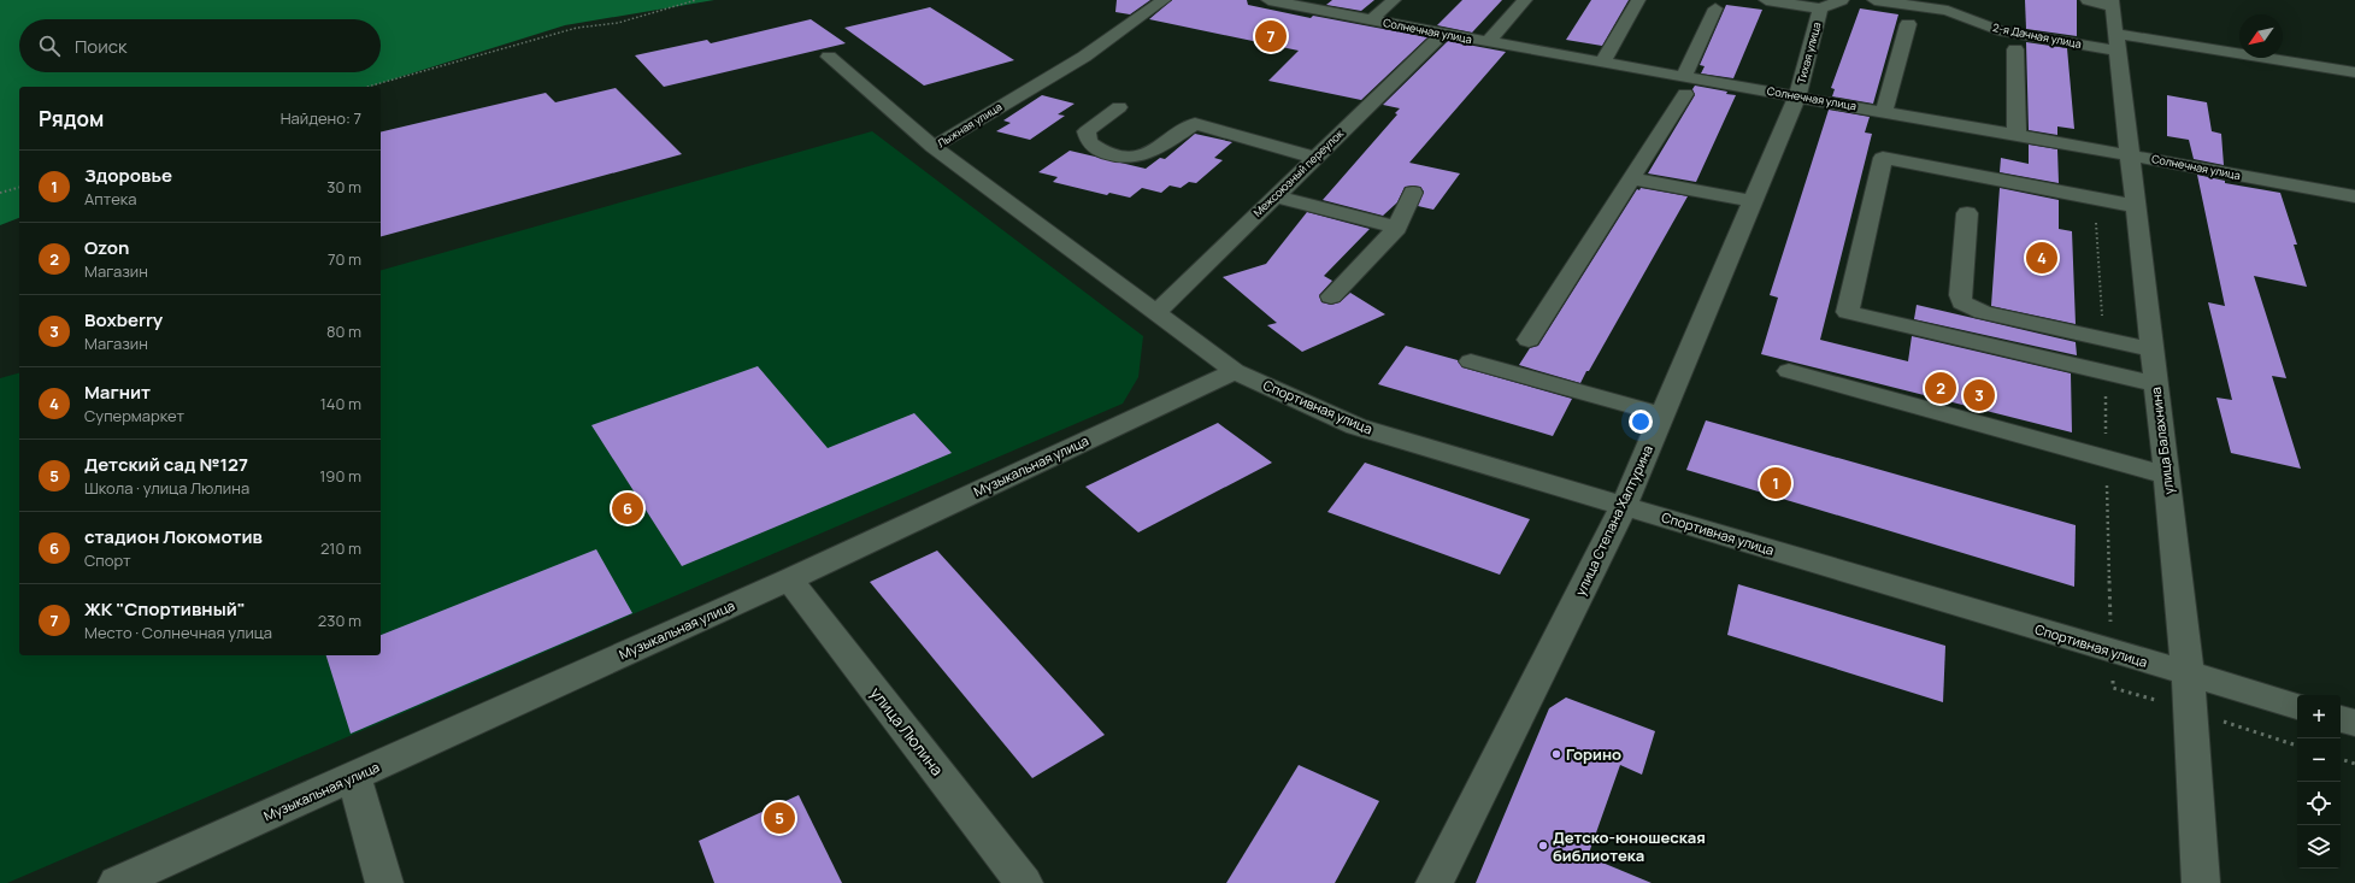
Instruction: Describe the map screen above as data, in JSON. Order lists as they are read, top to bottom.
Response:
{
  "streets": {
    "street": [
      "Солнечная улица",
      "2-я Дачная улица",
      "Тихая улица",
      "Лыжная улица",
      "Межсоюзный переулок",
      "Спортивная улица",
      "улица Балахнина",
      "Музыкальная улица",
      "улица Степана Халтурина",
      "улица Люлина"
    ]
  },
  "crossings": [
    ["Солнечная улица", "Тихая улица"],
    ["Солнечная улица", "Межсоюзный переулок"],
    ["Солнечная улица", "улица Балахнина"],
    ["Солнечная улица", "улица Степана Халтурина"],
    ["2-я Дачная улица", "улица Балахнина"],
    ["Тихая улица", "улица Степана Халтурина"],
    ["Лыжная улица", "Межсоюзный переулок"],
    ["Лыжная улица", "Спортивная улица"],
    ["Межсоюзный переулок", "Спортивная улица"],
    ["Спортивная улица", "улица Балахнина"],
    ["Спортивная улица", "Музыкальная улица"],
    ["Спортивная улица", "улица Степана Халтурина"],
    ["Музыкальная улица", "улица Люлина"]
  ],
  "places": ["Горино", "Детско-юношеская библиотека"],
  "north": "bottom left",
  "page": {
    "pins": [
      "7",
      "4",
      "2",
      "3",
      "1",
      "6",
      "5"
    ],
    "search": "Поиск",
    "heading": ["Рядом", "Найдено: 7"],
    "list": [
      {
        "mark": "1",
        "name": "Здоровье",
        "note": "Аптека",
        "value": "30 m"
      },
      {
        "mark": "2",
        "name": "Ozon",
        "note": "Магазин",
        "value": "70 m"
      },
      {
        "mark": "3",
        "name": "Boxberry",
        "note": "Магазин",
        "value": "80 m"
      },
      {
        "mark": "4",
        "name": "Магнит",
        "note": "Супермаркет",
        "value": "140 m"
      },
      {
        "mark": "5",
        "name": "Детский сад №127",
        "note": "Школа · улица Люлина",
        "value": "190 m"
      },
      {
        "mark": "6",
        "name": "стадион Локомотив",
        "note": "Спорт",
        "value": "210 m"
      },
      {
        "mark": "7",
        "name": "ЖК \"Спортивный\"",
        "note": "Место · Солнечная улица",
        "value": "230 m"
      }
    ],
    "map_buttons": ["+", "−"]
  }
}
